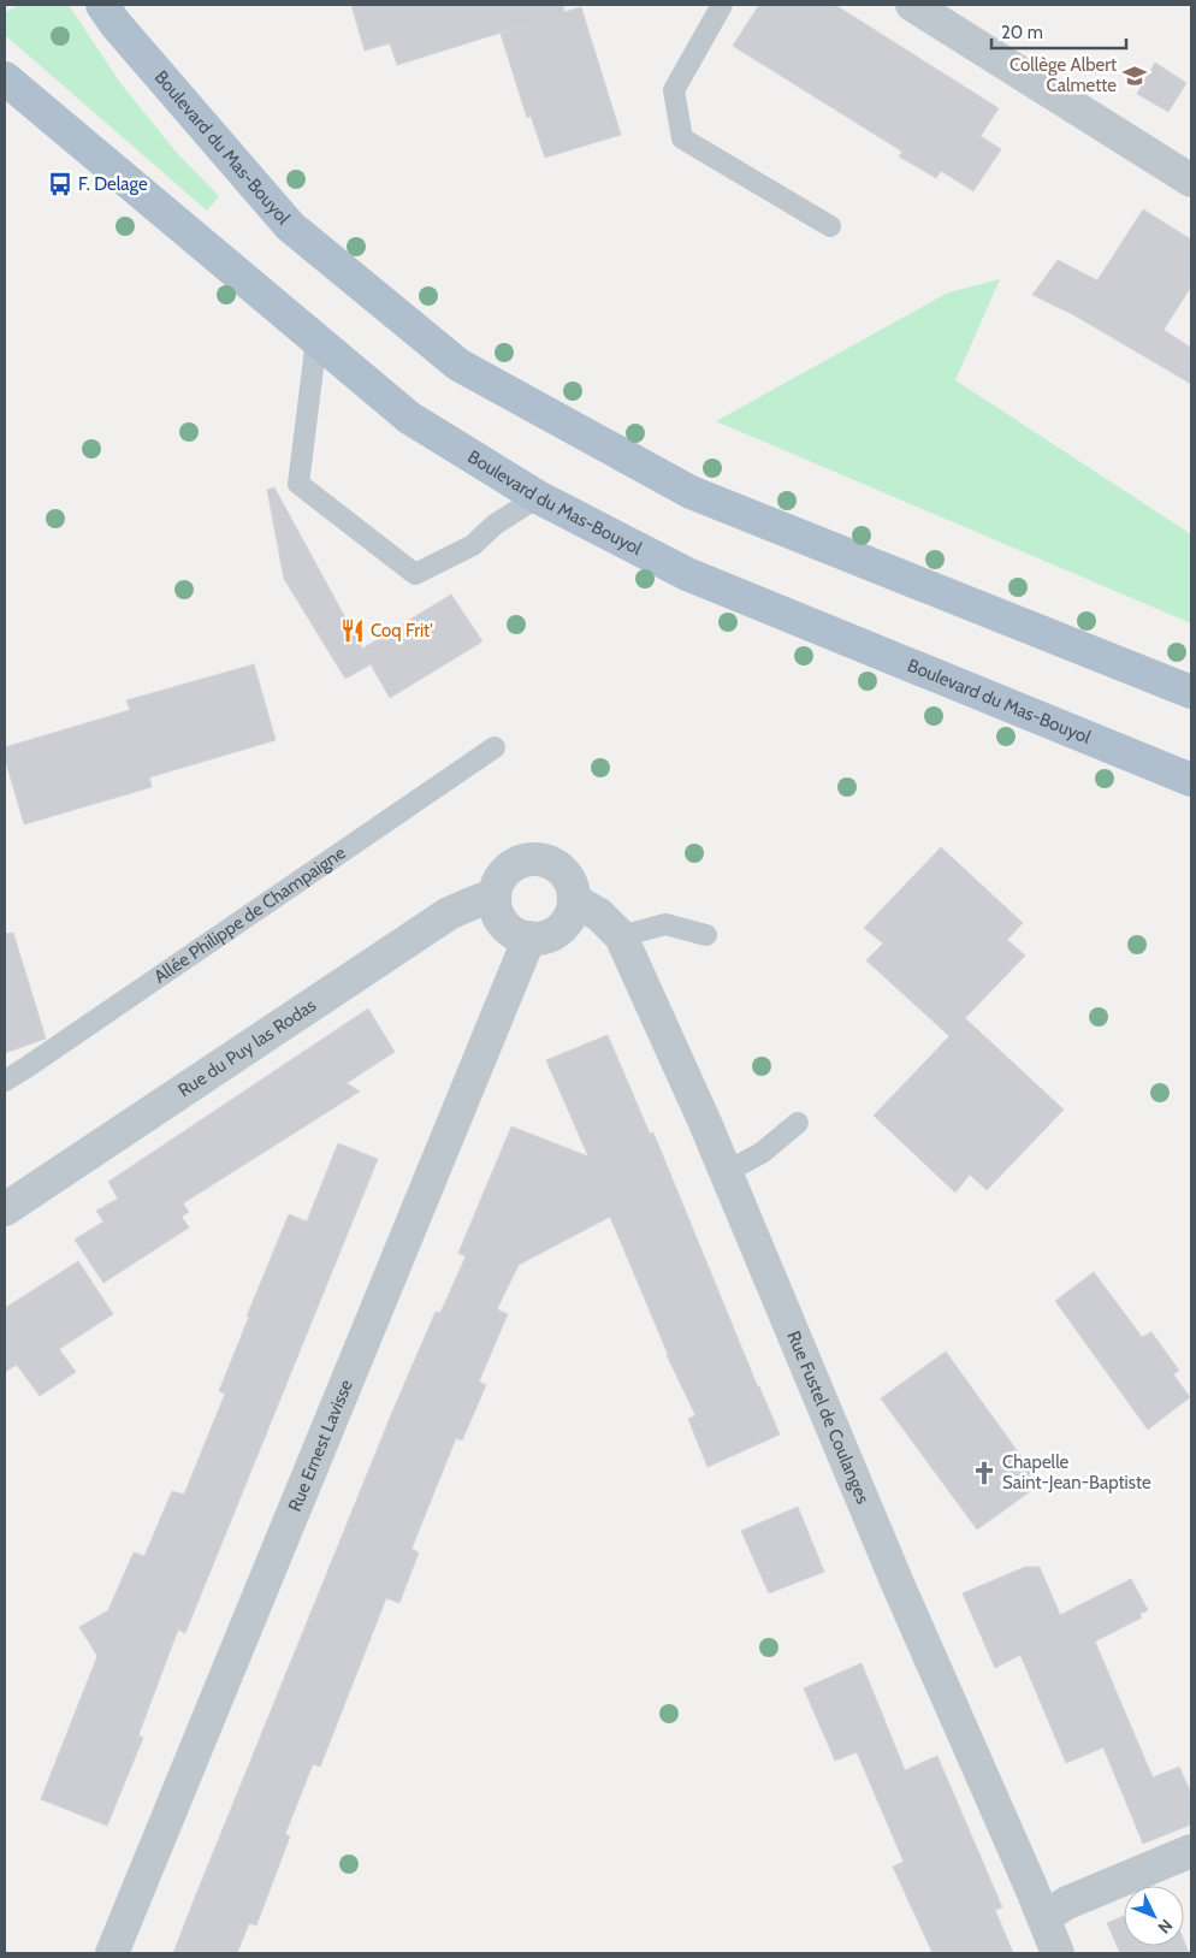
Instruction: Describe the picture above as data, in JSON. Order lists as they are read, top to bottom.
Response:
{
  "streets": {
    "main road": ["Boulevard du Mas-Bouyol"],
    "street": ["Rue du Puy las Rodas", "Rue Fustel de Coulanges", "Rue Ernest Lavisse"],
    "lane": ["Allée Philippe de Champaigne"]
  },
  "crossings": [
    ["Rue du Puy las Rodas", "Rue Fustel de Coulanges"],
    ["Rue du Puy las Rodas", "Rue Ernest Lavisse"],
    ["Rue Fustel de Coulanges", "Rue Ernest Lavisse"]
  ],
  "places": {
    "school or university": ["Collège Albert Calmette"],
    "bus stop": ["F. Delage"],
    "restaurant": ["Coq Frit'"],
    "church": ["Chapelle Saint-Jean-Baptiste"]
  },
  "scale_bar": "20 m",
  "north": "bottom right"
}
